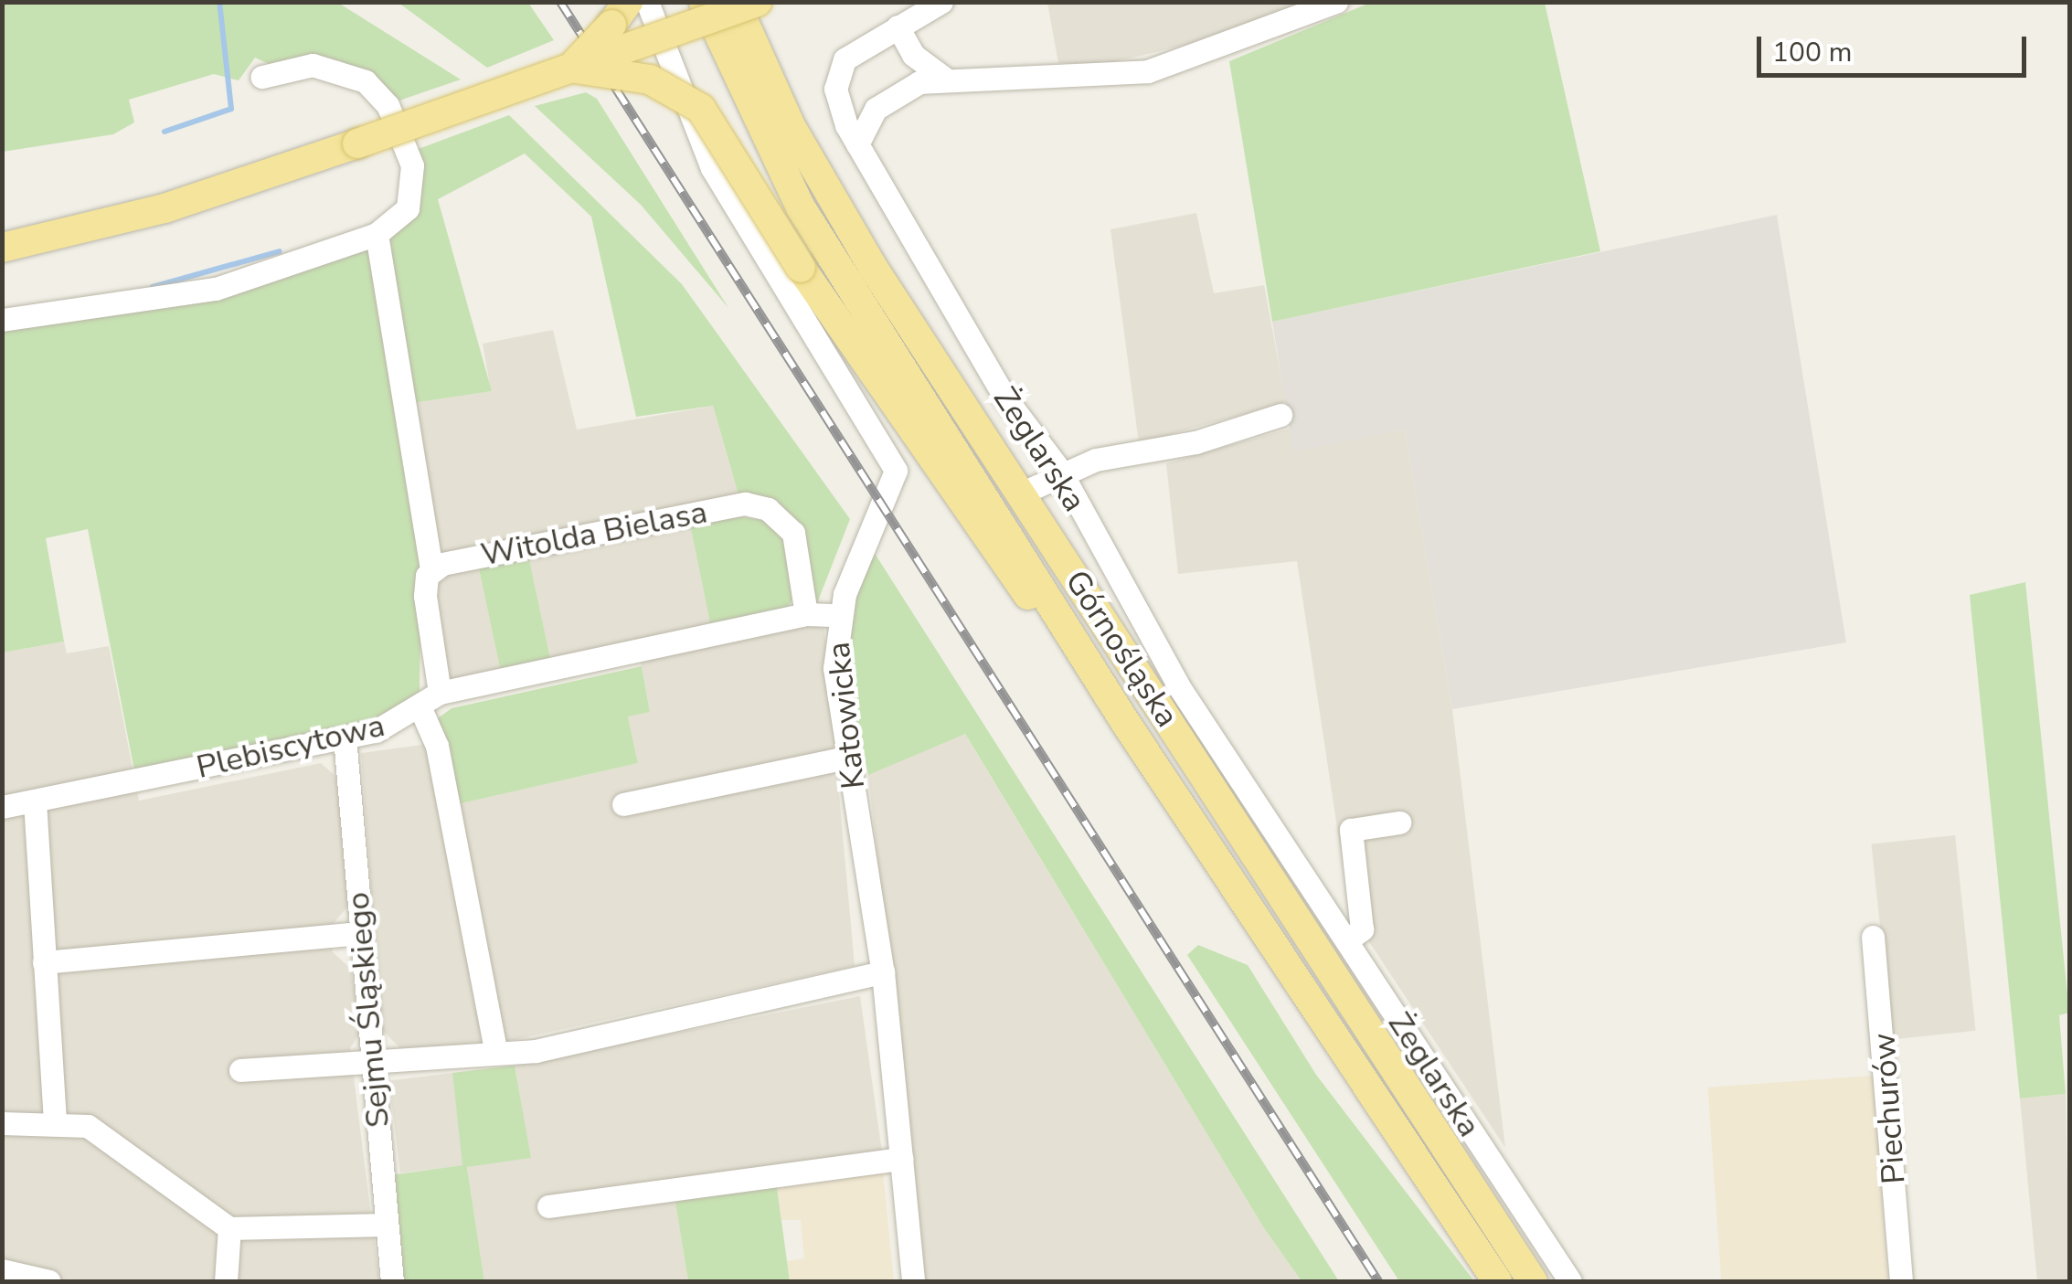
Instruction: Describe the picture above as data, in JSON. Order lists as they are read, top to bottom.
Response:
{
  "streets": {
    "main road": ["Górnośląska"],
    "street": [
      "Żeglarska",
      "Witolda Bielasa",
      "Katowicka",
      "Plebiscytowa",
      "Sejmu Śląskiego",
      "Piechurów"
    ]
  },
  "crossings": [
    ["Witolda Bielasa", "Plebiscytowa"],
    ["Katowicka", "Plebiscytowa"],
    ["Plebiscytowa", "Sejmu Śląskiego"]
  ],
  "scale_bar": "100 m"
}
